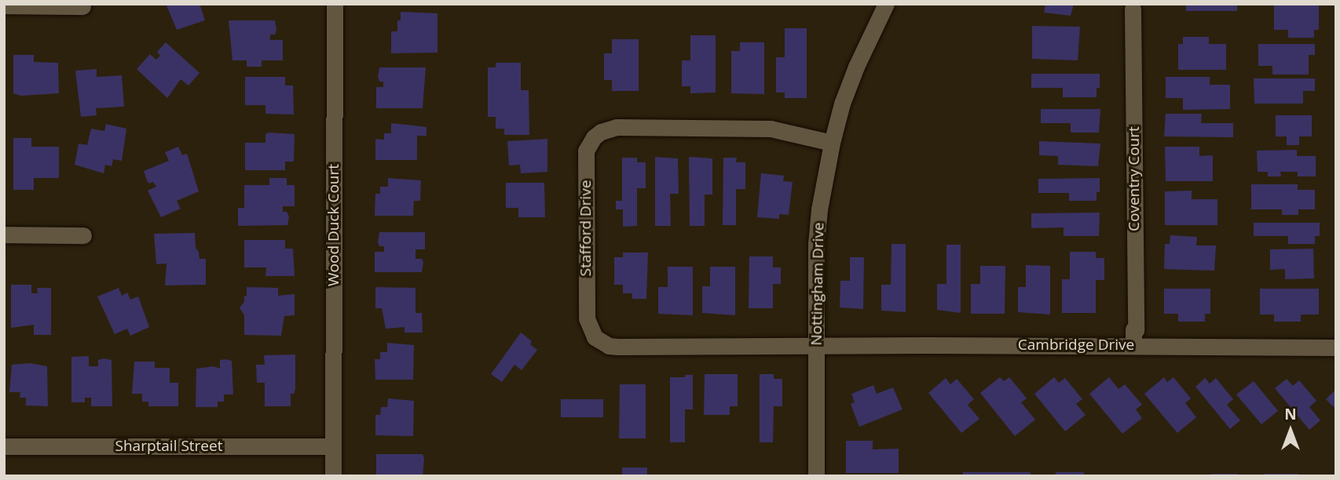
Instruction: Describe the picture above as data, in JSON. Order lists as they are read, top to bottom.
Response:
{
  "streets": {
    "street": [
      "Coventry Court",
      "Wood Duck Court",
      "Stafford Drive",
      "Nottingham Drive",
      "Cambridge Drive",
      "Sharptail Street"
    ]
  },
  "crossings": [
    ["Coventry Court", "Cambridge Drive"],
    ["Wood Duck Court", "Sharptail Street"],
    ["Stafford Drive", "Nottingham Drive"],
    ["Stafford Drive", "Cambridge Drive"],
    ["Nottingham Drive", "Cambridge Drive"]
  ],
  "north": "top"
}
